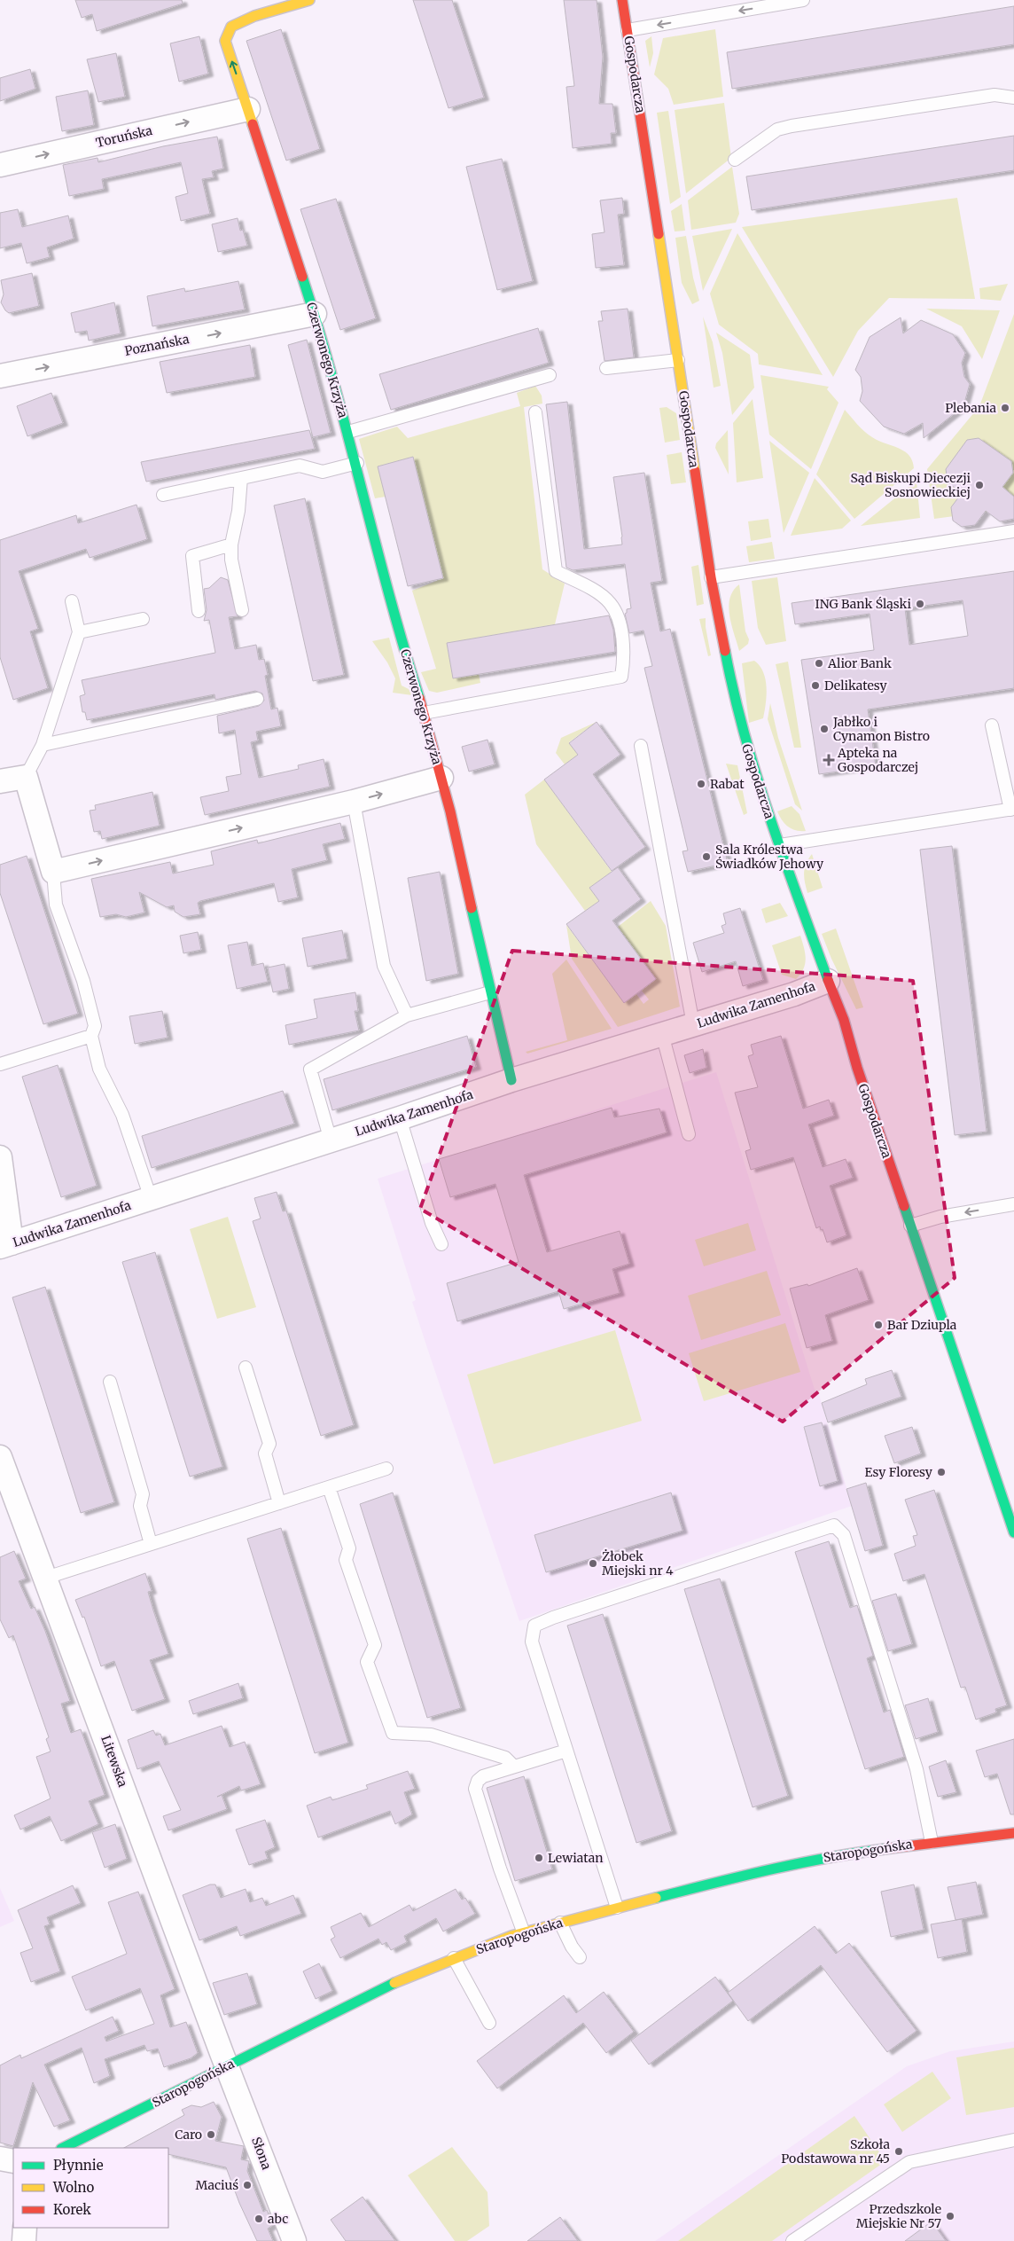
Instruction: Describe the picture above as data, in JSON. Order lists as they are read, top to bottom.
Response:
{
  "streets": {
    "street": [
      "Gospodarcza",
      "Toruńska",
      "Poznańska",
      "Czerwonego Krzyża",
      "Ludwika Zamenhofa",
      "Litewska",
      "Staropogońska",
      "Słona"
    ]
  },
  "crossings": [
    ["Gospodarcza", "Ludwika Zamenhofa"],
    ["Toruńska", "Czerwonego Krzyża"],
    ["Poznańska", "Czerwonego Krzyża"],
    ["Czerwonego Krzyża", "Ludwika Zamenhofa"],
    ["Litewska", "Staropogońska"],
    ["Litewska", "Słona"],
    ["Staropogońska", "Słona"]
  ],
  "one_way": ["Toruńska", "Poznańska"],
  "places": {
    "other": [
      "Plebania",
      "Sąd Biskupi Diecezji Sosnowieckiej",
      "ING Bank Śląski",
      "Alior Bank",
      "Delikatesy",
      "Jabłko i Cynamon Bistro",
      "Rabat",
      "Sala Królestwa Świadków Jehowy",
      "Bar Dziupla",
      "Esy Floresy",
      "Żłobek Miejski nr 4",
      "Lewiatan",
      "Caro",
      "Szkoła Podstawowa nr 45",
      "Maciuś",
      "Przedszkole Miejskie Nr 57",
      "abc"
    ],
    "health": ["Apteka na Gospodarczej"]
  },
  "legend": ["Płynnie", "Wolno", "Korek"]
}
